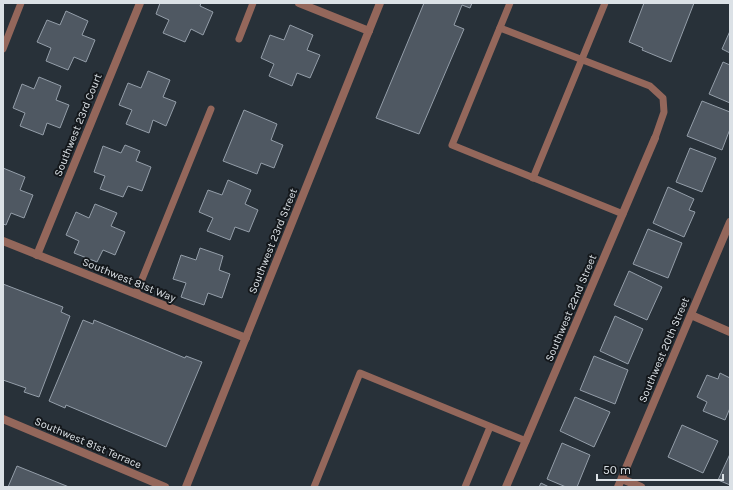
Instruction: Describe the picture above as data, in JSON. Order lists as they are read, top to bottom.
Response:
{
  "streets": {
    "street": [
      "Southwest 23rd Court",
      "Southwest 23rd Street",
      "Southwest 81st Way",
      "Southwest 22nd Street",
      "Southwest 20th Street",
      "Southwest 81st Terrace"
    ]
  },
  "crossings": [
    ["Southwest 23rd Court", "Southwest 81st Way"],
    ["Southwest 23rd Street", "Southwest 81st Way"]
  ],
  "scale_bar": "50 m"
}
